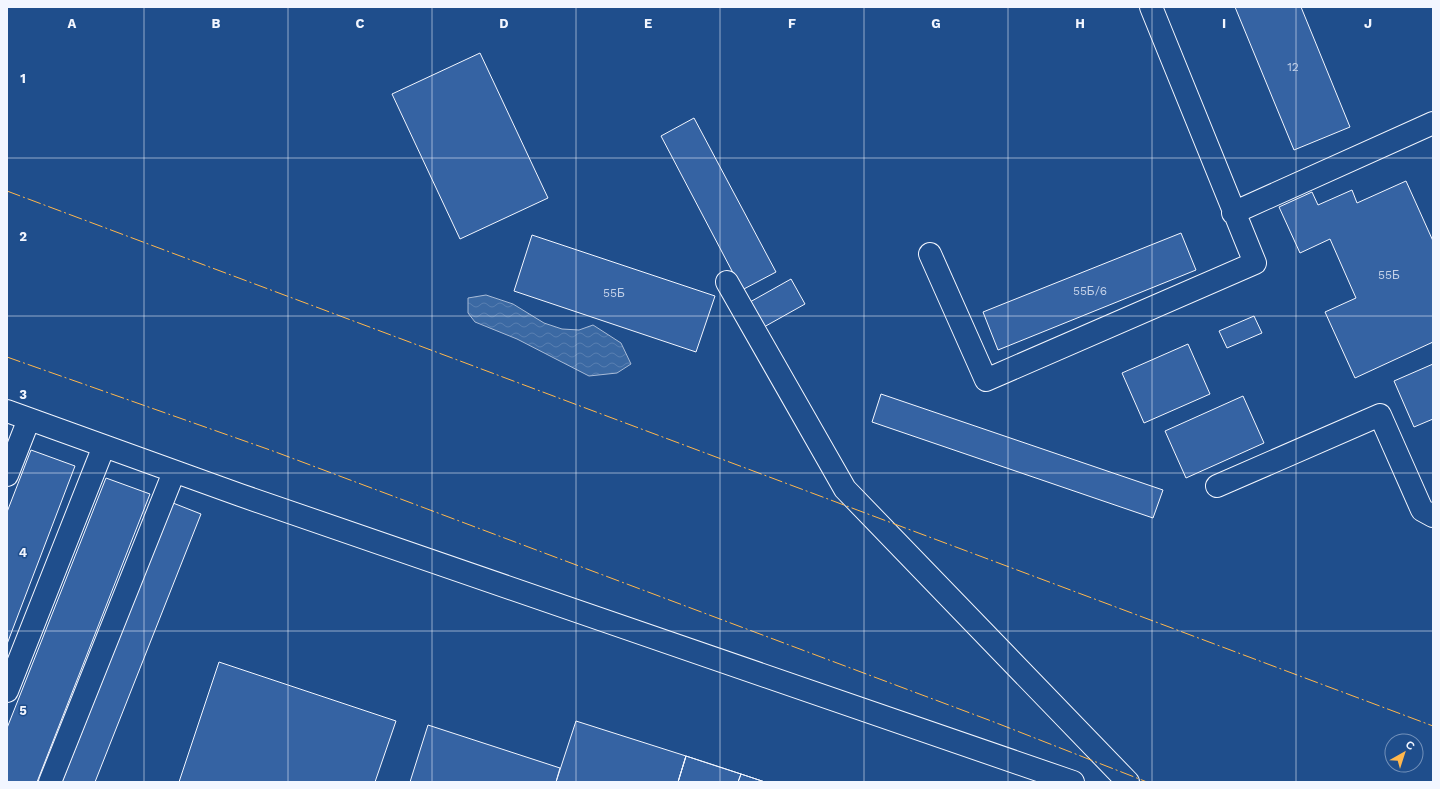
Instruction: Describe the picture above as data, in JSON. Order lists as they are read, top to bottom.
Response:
{
  "house_numbers": [
    "12",
    "55Б",
    "55Б/6",
    "55Б"
  ],
  "north": "top right",
  "grid": {
    "columns": [
      "A",
      "B",
      "C",
      "D",
      "E",
      "F",
      "G",
      "H",
      "I",
      "J"
    ],
    "rows": [
      "1",
      "2",
      "3",
      "4",
      "5"
    ]
  }
}
